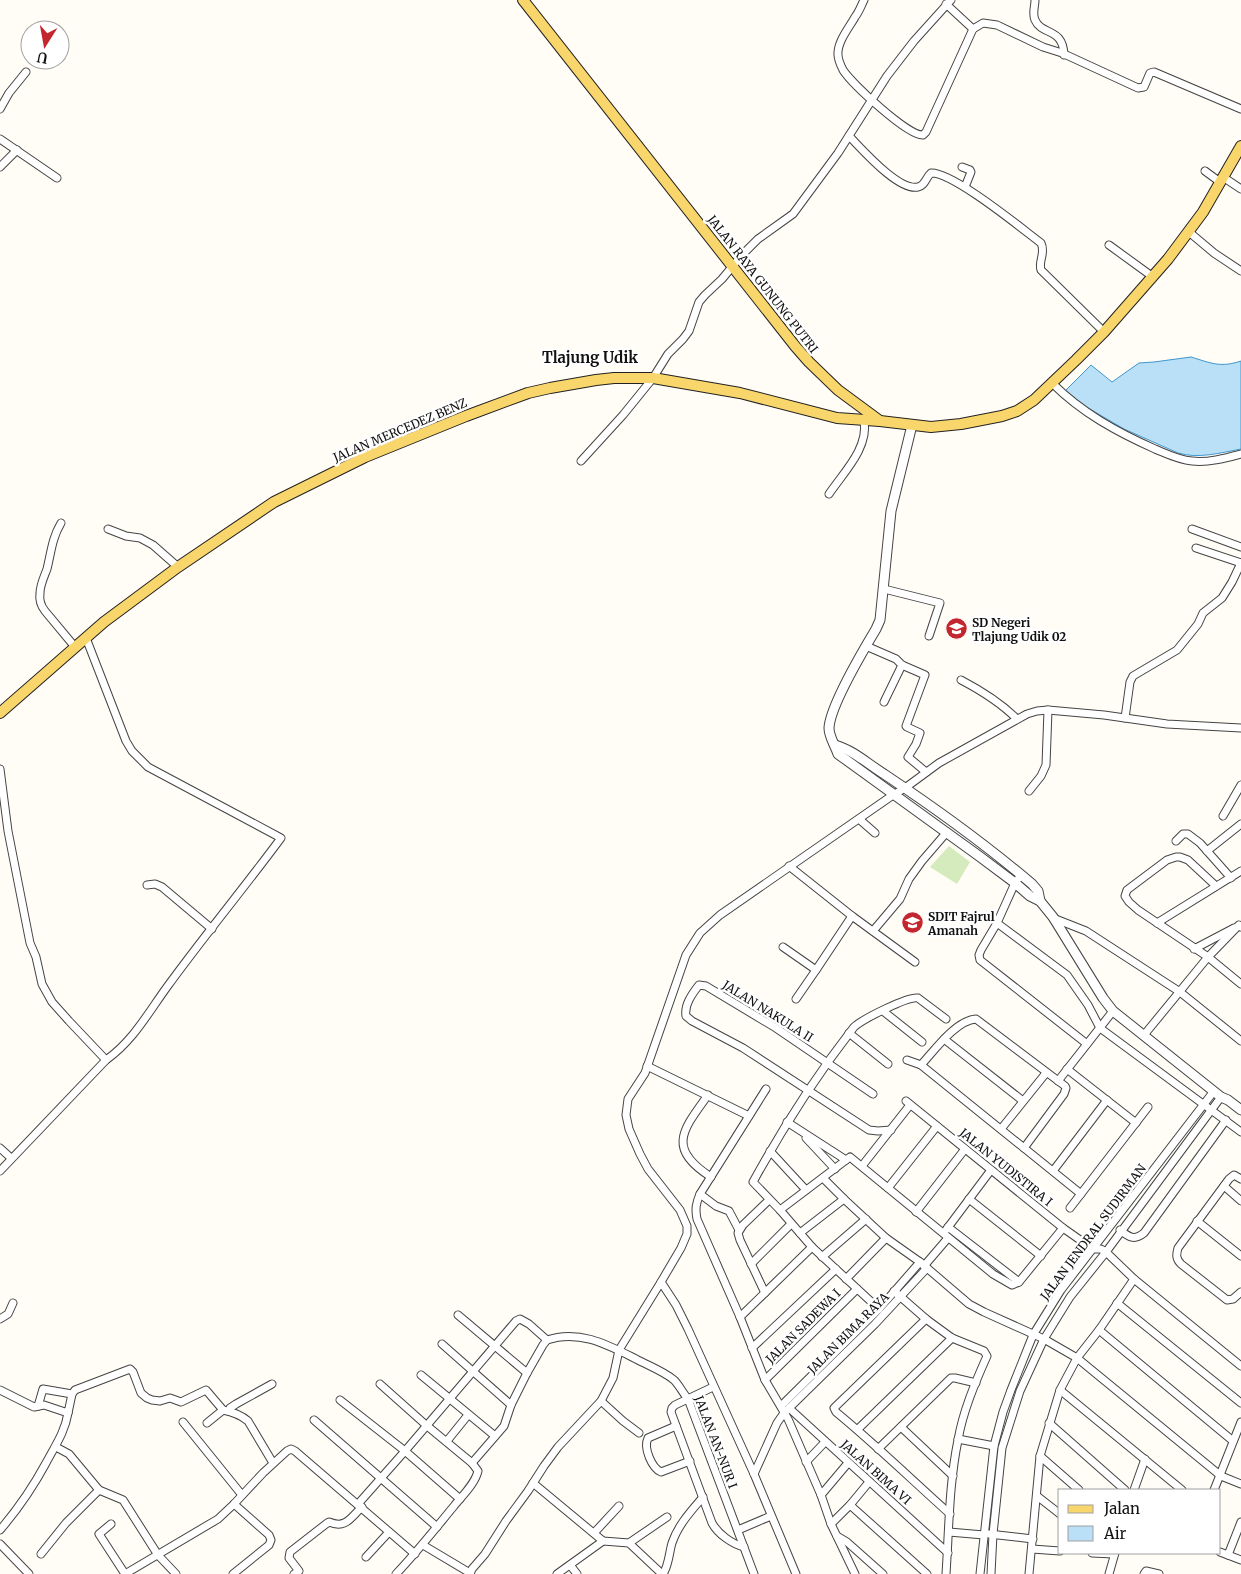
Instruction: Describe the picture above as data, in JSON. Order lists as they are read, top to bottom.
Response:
{
  "streets": {
    "main road": ["JALAN RAYA GUNUNG PUTRI", "JALAN MERCEDEZ BENZ"],
    "street": [
      "JALAN NAKULA II",
      "JALAN YUDISTIRA I",
      "JALAN JENDRAL SUDIRMAN",
      "JALAN SADEWA I",
      "JALAN BIMA RAYA",
      "JALAN AN-NUR I",
      "JALAN BIMA VI"
    ]
  },
  "crossings": [
    ["JALAN RAYA GUNUNG PUTRI", "JALAN MERCEDEZ BENZ"],
    ["JALAN YUDISTIRA I", "JALAN JENDRAL SUDIRMAN"],
    ["JALAN YUDISTIRA I", "JALAN BIMA RAYA"],
    ["JALAN BIMA RAYA", "JALAN BIMA VI"]
  ],
  "districts": ["Tlajung Udik"],
  "places": {
    "school or university": ["SD Negeri Tlajung Udik 02", "SDIT Fajrul Amanah"]
  },
  "legend": ["Jalan", "Air"],
  "north": "bottom"
}
